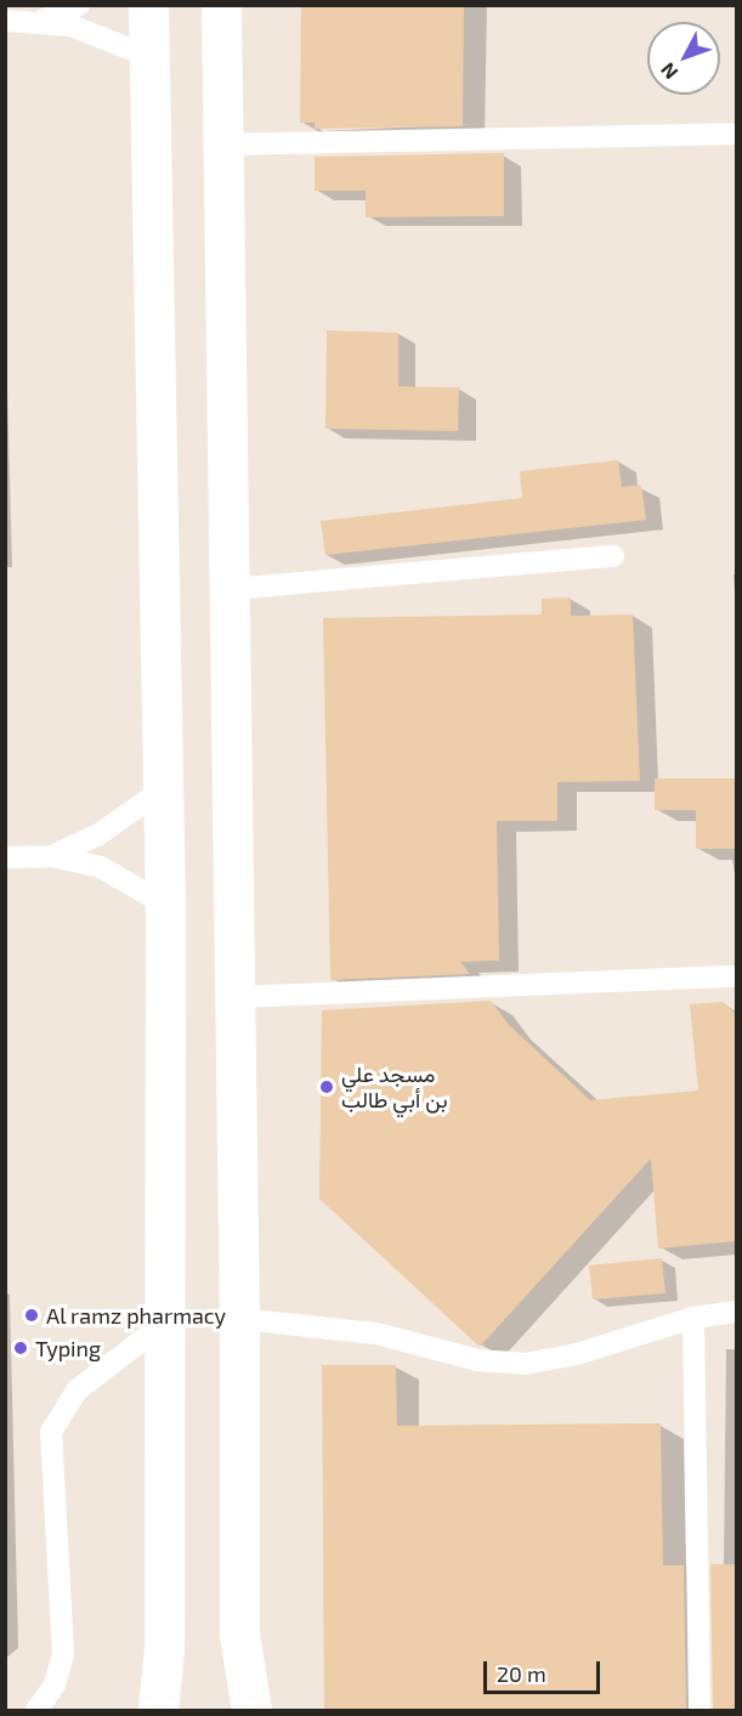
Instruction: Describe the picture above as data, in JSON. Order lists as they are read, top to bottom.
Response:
{
  "places": ["مسجد علي بن أبي طالب", "Al ramz pharmacy", "Typing"],
  "scale_bar": "20 m",
  "north": "bottom left"
}
